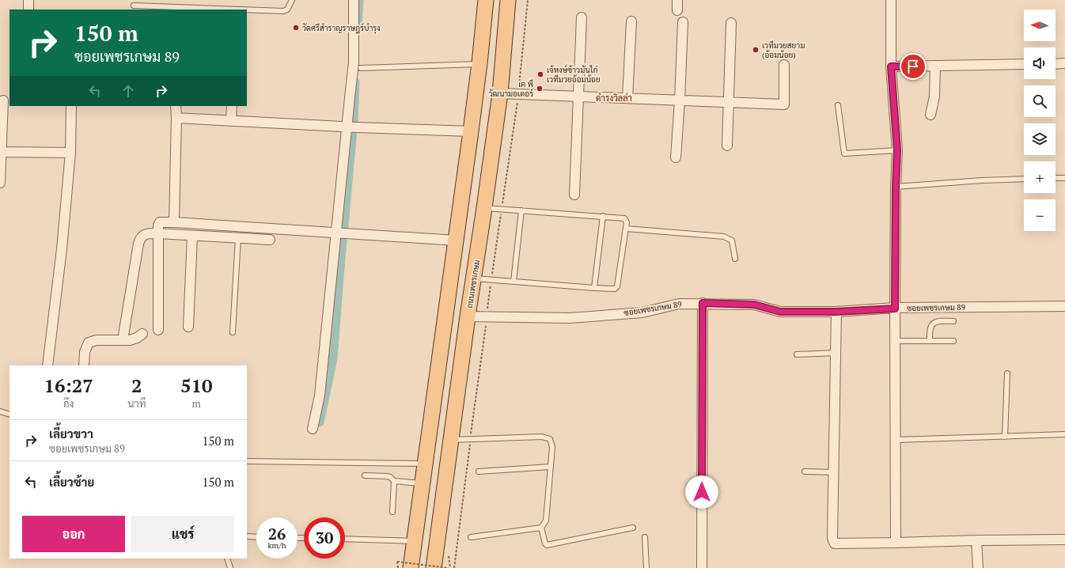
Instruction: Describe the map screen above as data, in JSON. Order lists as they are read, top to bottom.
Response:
{
  "streets": {
    "main road": ["ถนนเพชรเกษม"],
    "street": ["ซอยเพชรเกษม 89"]
  },
  "crossings": [
    ["ถนนเพชรเกษม", "ซอยเพชรเกษม 89"]
  ],
  "districts": ["ดำรงวิลล่า"],
  "places": [
    "วัดศรีสําราญราษฎร์บํารุง",
    "เวทีมวยสยาม (อ้อมน้อย)",
    "เจ้หงษ์ข้าวมันไก่ เวทีมวยอ้อมน้อย",
    "เค พี วัฒนามอเตอร์"
  ],
  "north": "left",
  "page": {
    "map_buttons": ["+", "−"],
    "turn": ["150 m", "ซอยเพชรเกษม 89"],
    "eta": [
      "16:27",
      "ถึง",
      "2",
      "นาที",
      "510",
      "m"
    ],
    "list": [
      {
        "name": "เลี้ยวขวา",
        "note": "ซอยเพชรเกษม 89",
        "value": "150 m"
      },
      {
        "name": "เลี้ยวซ้าย",
        "value": "150 m"
      }
    ],
    "buttons": ["ออก", "แชร์"],
    "speed": "26 km/h",
    "limit": "30"
  }
}
